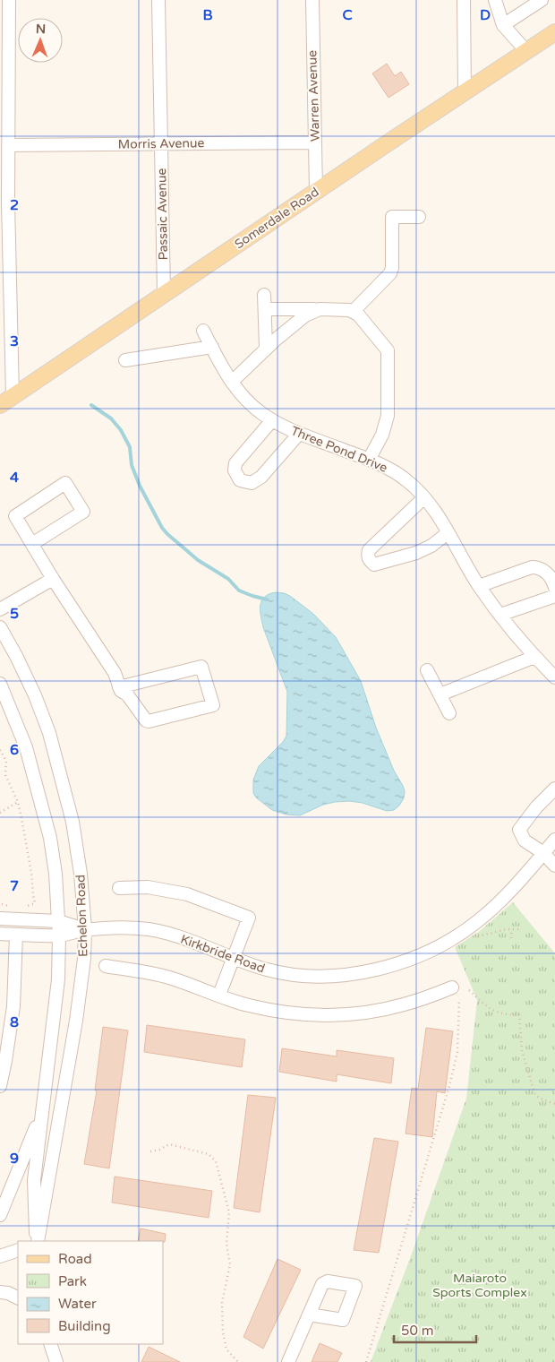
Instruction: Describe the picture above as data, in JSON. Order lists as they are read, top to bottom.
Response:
{
  "streets": {
    "main road": ["Somerdale Road"],
    "street": [
      "Warren Avenue",
      "Morris Avenue",
      "Passaic Avenue",
      "Three Pond Drive",
      "Echelon Road",
      "Kirkbride Road"
    ]
  },
  "crossings": [
    ["Warren Avenue", "Morris Avenue"],
    ["Warren Avenue", "Somerdale Road"],
    ["Morris Avenue", "Passaic Avenue"],
    ["Passaic Avenue", "Somerdale Road"],
    ["Echelon Road", "Kirkbride Road"]
  ],
  "parks": ["Maiaroto Sports Complex"],
  "legend": [
    "Road",
    "Park",
    "Water",
    "Building"
  ],
  "scale_bar": "50 m",
  "north": "top",
  "grid": {
    "columns": ["B", "C", "D"],
    "rows": [
      "2",
      "3",
      "4",
      "5",
      "6",
      "7",
      "8",
      "9"
    ]
  }
}
